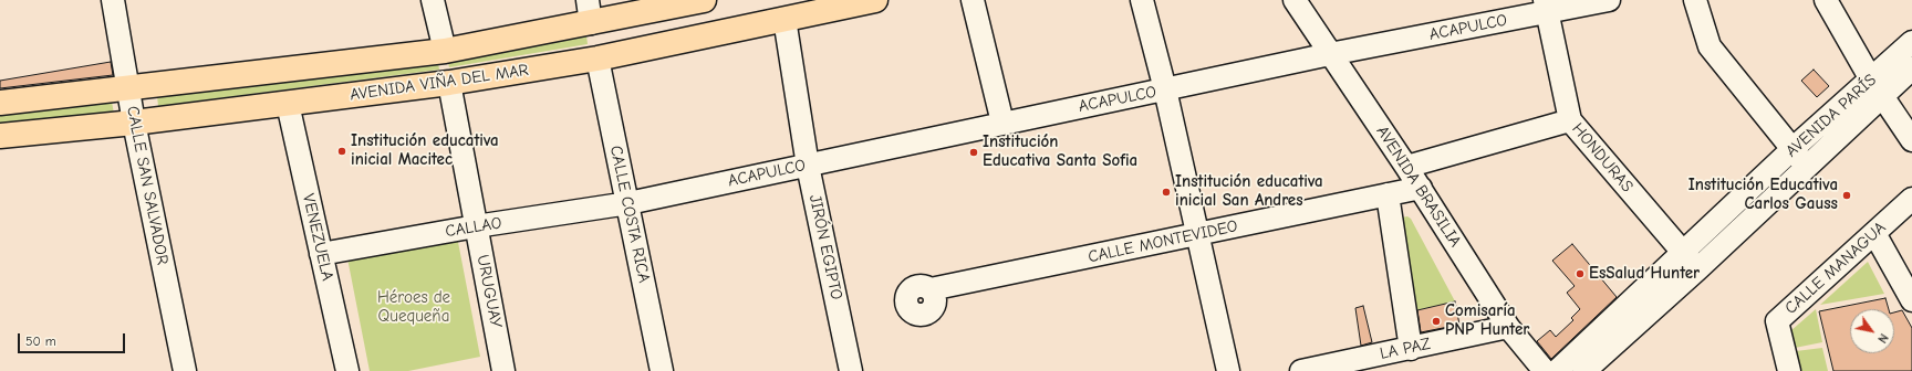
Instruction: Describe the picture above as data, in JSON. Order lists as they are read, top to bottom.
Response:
{
  "streets": {
    "main road": ["AVENIDA VIÑA DEL MAR"],
    "street": [
      "ACAPULCO",
      "AVENIDA PARÍS",
      "HONDURAS",
      "CALLE SAN SALVADOR",
      "AVENIDA BRASILIA",
      "CALLE COSTA RICA",
      "CALLAO",
      "VENEZUELA",
      "CALLE MONTEVIDEO",
      "JIRÓN EGIPTO",
      "CALLE MANAGUA",
      "URUGUAY",
      "LA PAZ"
    ]
  },
  "crossings": [
    ["ACAPULCO", "HONDURAS"],
    ["ACAPULCO", "AVENIDA BRASILIA"],
    ["ACAPULCO", "CALLE COSTA RICA"],
    ["ACAPULCO", "CALLAO"],
    ["ACAPULCO", "JIRÓN EGIPTO"],
    ["AVENIDA VIÑA DEL MAR", "CALLE SAN SALVADOR"],
    ["AVENIDA VIÑA DEL MAR", "CALLE COSTA RICA"],
    ["AVENIDA VIÑA DEL MAR", "VENEZUELA"],
    ["AVENIDA VIÑA DEL MAR", "JIRÓN EGIPTO"],
    ["AVENIDA VIÑA DEL MAR", "URUGUAY"],
    ["AVENIDA PARÍS", "HONDURAS"],
    ["AVENIDA BRASILIA", "CALLE MONTEVIDEO"],
    ["AVENIDA BRASILIA", "LA PAZ"],
    ["CALLE COSTA RICA", "CALLAO"],
    ["CALLAO", "VENEZUELA"],
    ["CALLAO", "URUGUAY"]
  ],
  "parks": ["Héroes de Quequeña"],
  "places": [
    "Institución educativa inicial Macitec",
    "Institución Educativa Santa Sofia",
    "Institución educativa inicial San Andres",
    "Institución Educativa Carlos Gauss",
    "EsSalud Hunter",
    "Comisaría PNP Hunter"
  ],
  "scale_bar": "50 m",
  "north": "bottom right"
}
